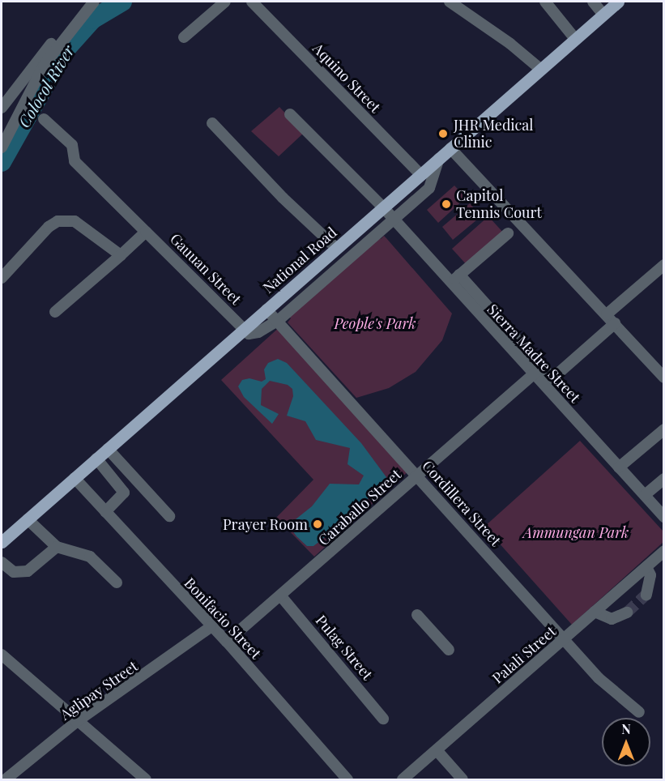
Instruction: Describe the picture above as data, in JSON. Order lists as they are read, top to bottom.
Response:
{
  "streets": {
    "main road": ["National Road"],
    "street": [
      "Aquino Street",
      "Gauuan Street",
      "Sierra Madre Street",
      "Cordillera Street",
      "Caraballo Street",
      "Bonifacio Street",
      "Pulag Street",
      "Palali Street",
      "Aglipay Street"
    ]
  },
  "crossings": [
    ["Aquino Street", "National Road"],
    ["National Road", "Gauuan Street"],
    ["National Road", "Sierra Madre Street"],
    ["National Road", "Cordillera Street"],
    ["National Road", "Bonifacio Street"],
    ["Sierra Madre Street", "Caraballo Street"],
    ["Cordillera Street", "Caraballo Street"],
    ["Cordillera Street", "Palali Street"],
    ["Caraballo Street", "Bonifacio Street"],
    ["Caraballo Street", "Pulag Street"],
    ["Bonifacio Street", "Aglipay Street"]
  ],
  "water": ["Colocol River"],
  "parks": ["People's Park", "Ammungan Park"],
  "places": ["JHR Medical Clinic", "Capitol Tennis Court", "Prayer Room"],
  "north": "top"
}
